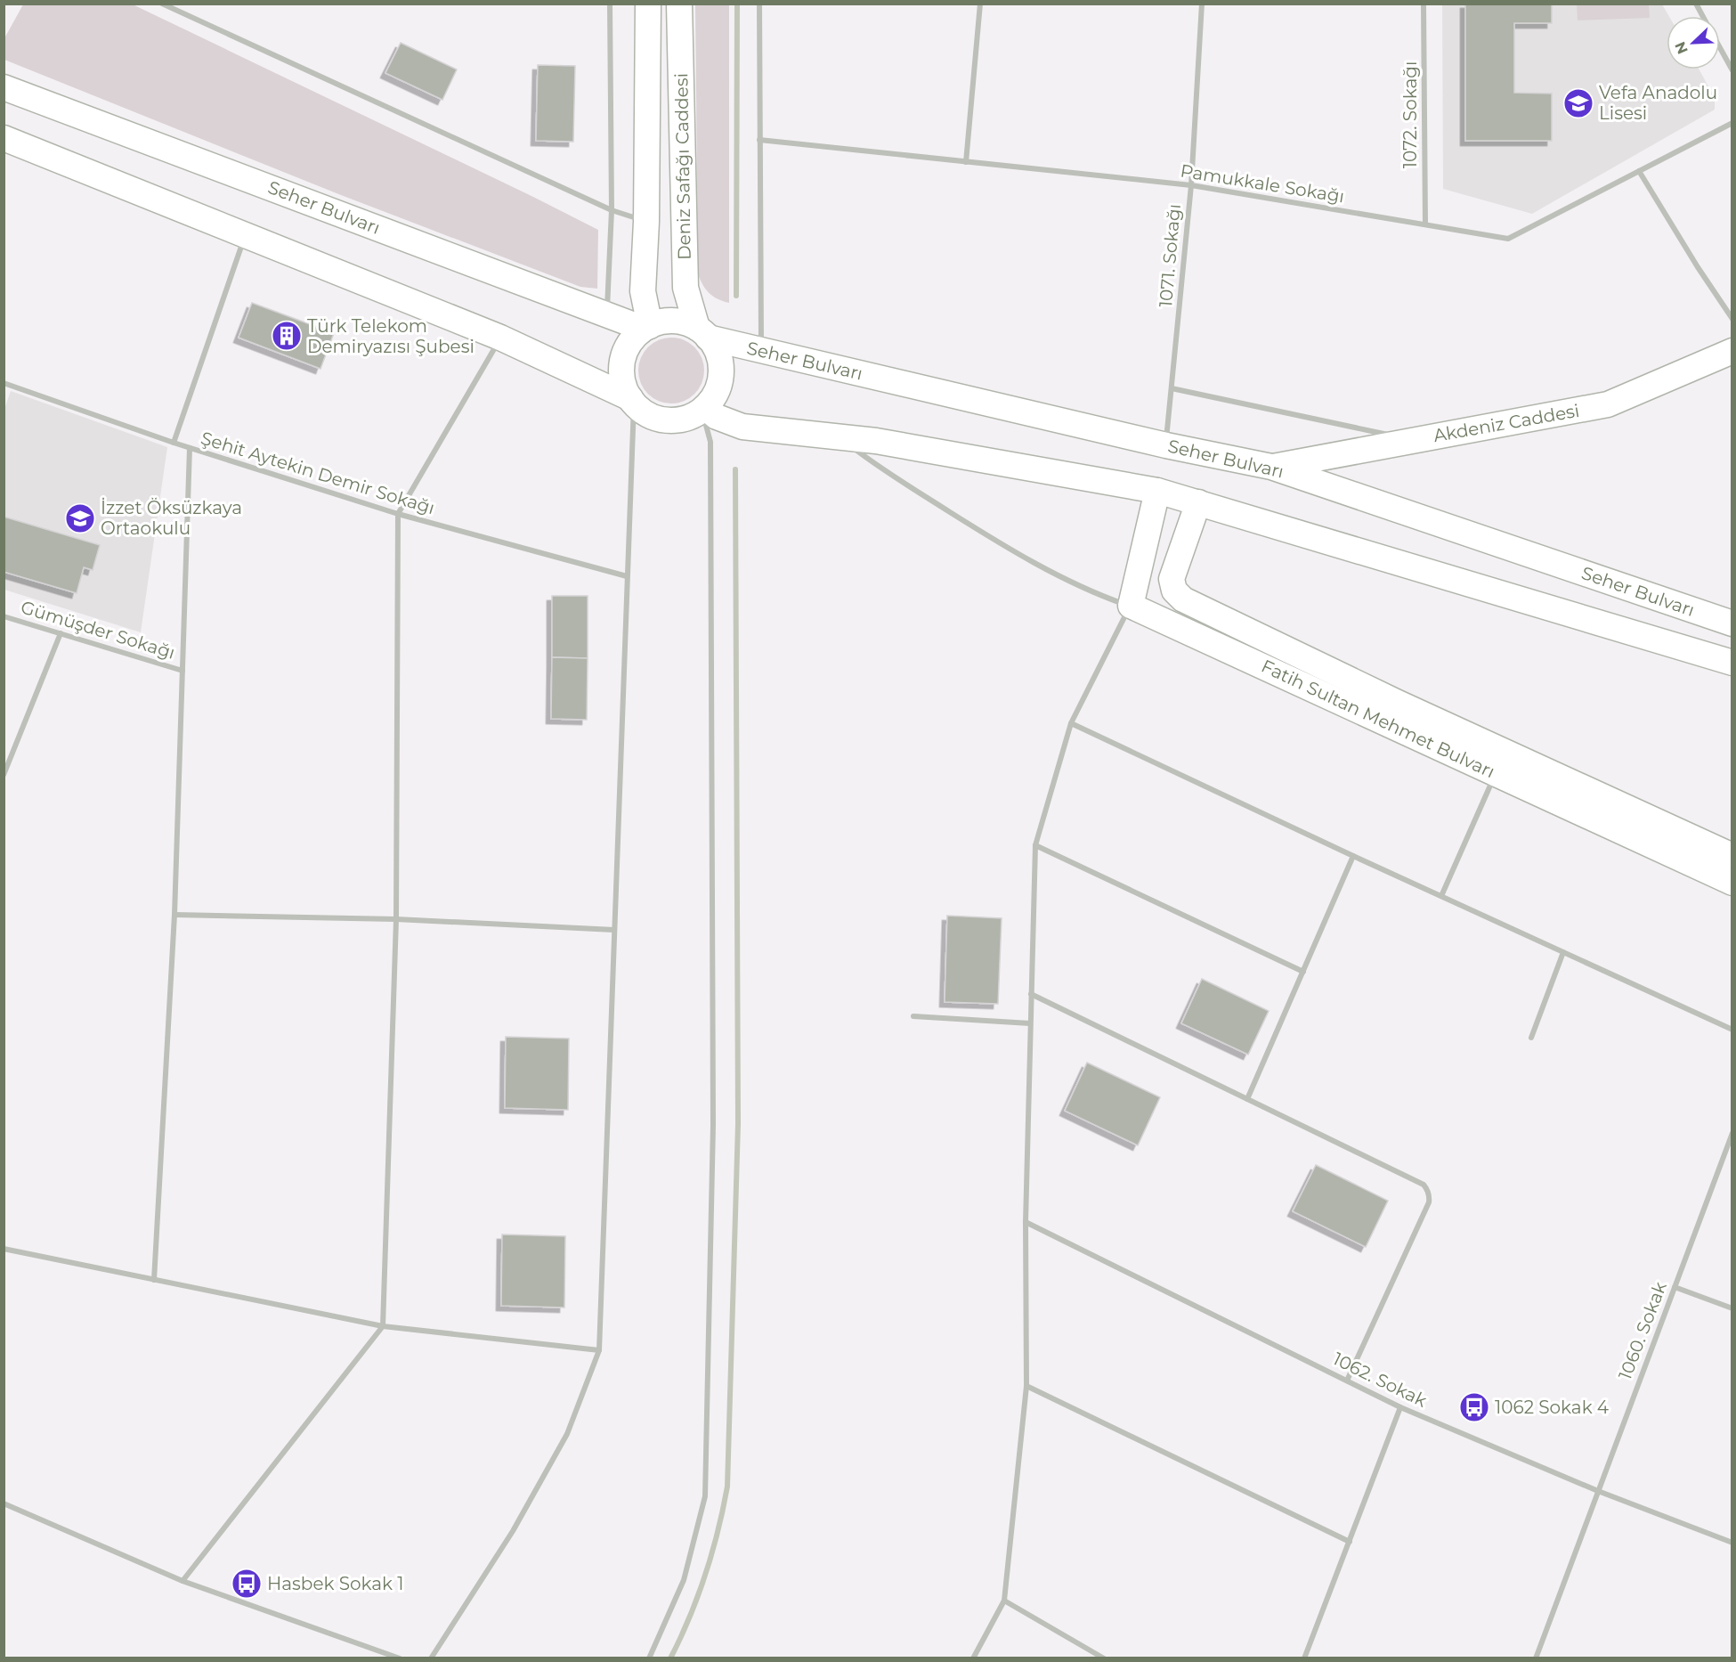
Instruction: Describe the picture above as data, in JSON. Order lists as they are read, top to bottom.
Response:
{
  "streets": {
    "main road": [
      "Deniz Safağı Caddesi",
      "Seher Bulvarı",
      "Akdeniz Caddesi",
      "Fatih Sultan Mehmet Bulvarı"
    ],
    "street": [
      "1072. Sokağı",
      "Pamukkale Sokağı",
      "1071. Sokağı",
      "Şehit Aytekin Demir Sokağı",
      "Gümüşder Sokağı",
      "1060. Sokak",
      "1062. Sokak"
    ]
  },
  "crossings": [
    ["1072. Sokağı", "Pamukkale Sokağı"],
    ["Deniz Safağı Caddesi", "Seher Bulvarı"],
    ["Pamukkale Sokağı", "1071. Sokağı"],
    ["Seher Bulvarı", "1071. Sokağı"],
    ["Seher Bulvarı", "Akdeniz Caddesi"],
    ["1060. Sokak", "1062. Sokak"]
  ],
  "places": {
    "school or university": ["Vefa Anadolu Lisesi", "İzzet Öksüzkaya Ortaokulu"],
    "building": ["Türk Telekom Demiryazısı Şubesi"],
    "bus stop": ["1062 Sokak 4", "Hasbek Sokak 1"]
  },
  "north": "bottom left"
}
